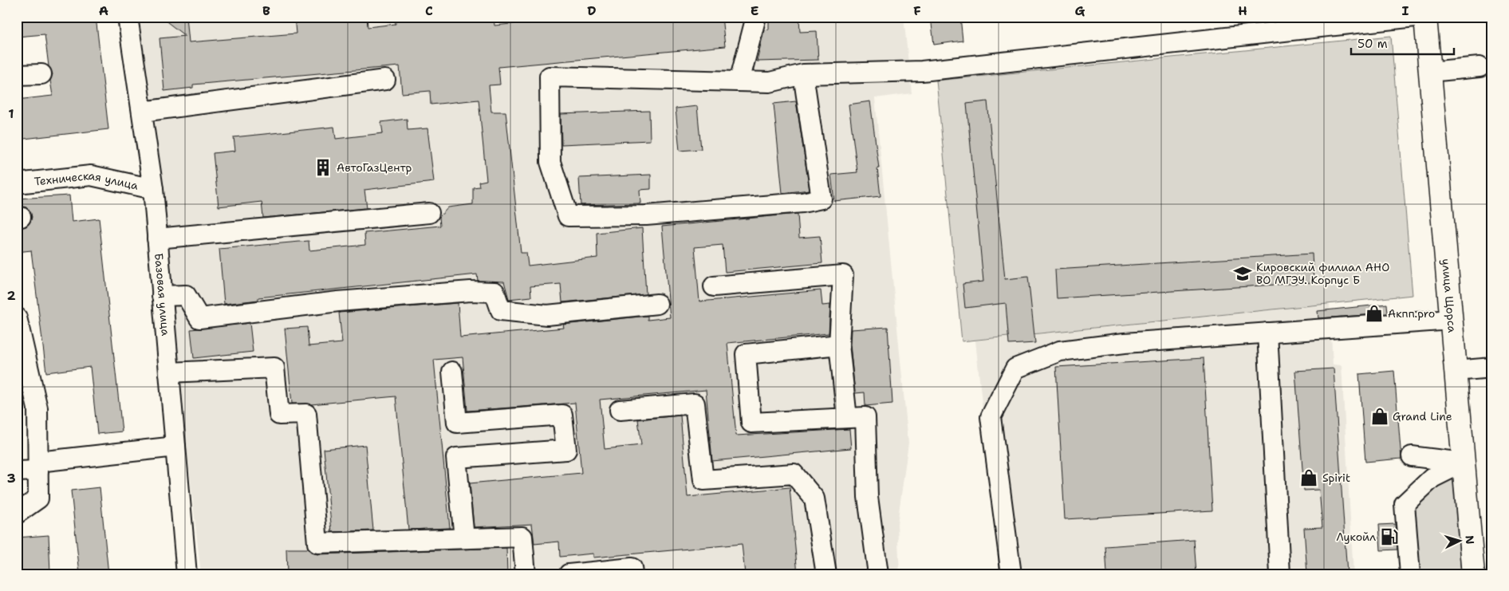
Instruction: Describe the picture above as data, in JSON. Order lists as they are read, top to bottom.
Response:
{
  "streets": {
    "main road": ["улица Щорса"],
    "street": ["Техническая улица", "Базовая улица"]
  },
  "crossings": [
    ["Техническая улица", "Базовая улица"]
  ],
  "places": {
    "building": ["АвтоГазЦентр"],
    "school or university": ["Кировский филиал АНО ВО МГЭУ. Корпус Б"],
    "shop": ["Акпп.pro", "Grand Line", "Spirit"],
    "fuel station": ["Лукойл"]
  },
  "scale_bar": "50 m",
  "north": "right",
  "grid": {
    "columns": [
      "A",
      "B",
      "C",
      "D",
      "E",
      "F",
      "G",
      "H",
      "I"
    ],
    "rows": ["1", "2", "3"]
  }
}
